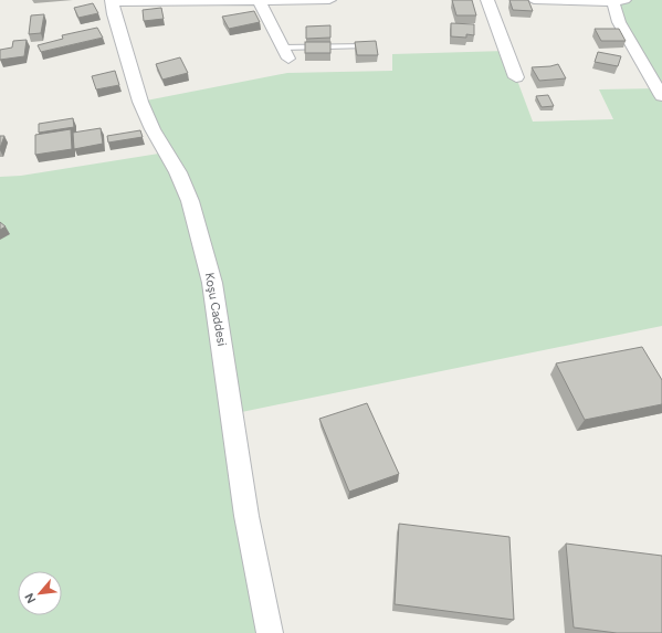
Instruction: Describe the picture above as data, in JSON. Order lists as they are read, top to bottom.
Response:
{
  "streets": {
    "street": ["Koşu Caddesi"]
  },
  "north": "bottom left"
}
